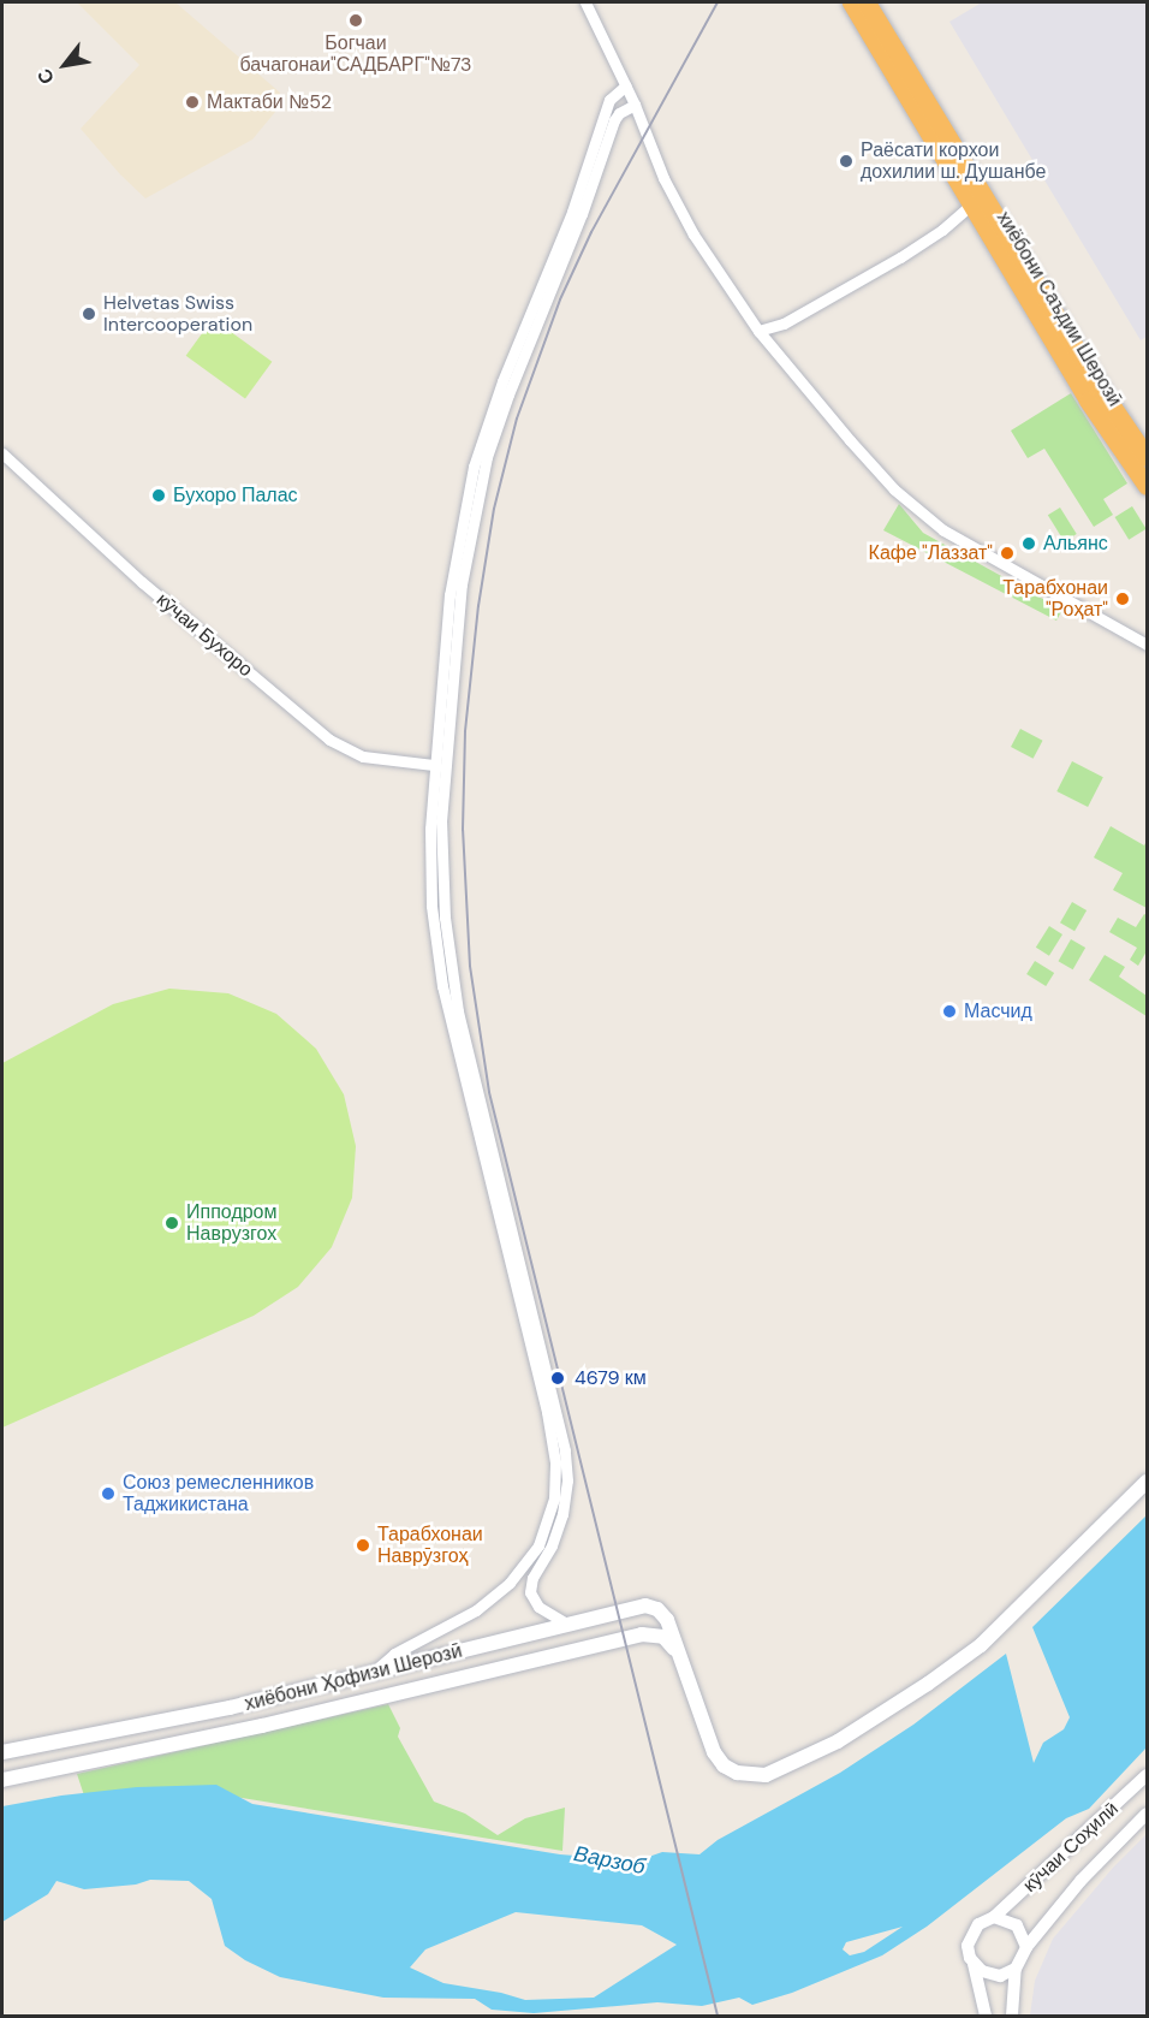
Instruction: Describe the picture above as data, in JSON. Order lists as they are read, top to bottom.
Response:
{
  "streets": {
    "highway": ["хиёбони Саъдии Шерозӣ"],
    "main road": ["хиёбони Ҳофизи Шерозӣ"],
    "street": ["кӯчаи Бухоро", "кӯчаи Соҳилӣ"]
  },
  "water": ["Варзоб"],
  "places": [
    "Богчаи бачагонаи\"САДБАРГ\"№73",
    "Мактаби №52",
    "Раёсати корхои дохилии ш. Душанбе",
    "Helvetas Swiss Intercooperation",
    "Бухоро Палас",
    "Альянс",
    "Кафе \"Лаззат\"",
    "Тарабхонаи \"Роҳат\"",
    "Масчид",
    "Ипподром Наврузгох",
    "4679 км",
    "Союз ремесленников Таджикистана",
    "Тарабхонаи Наврӯзгоҳ"
  ],
  "north": "bottom left"
}
